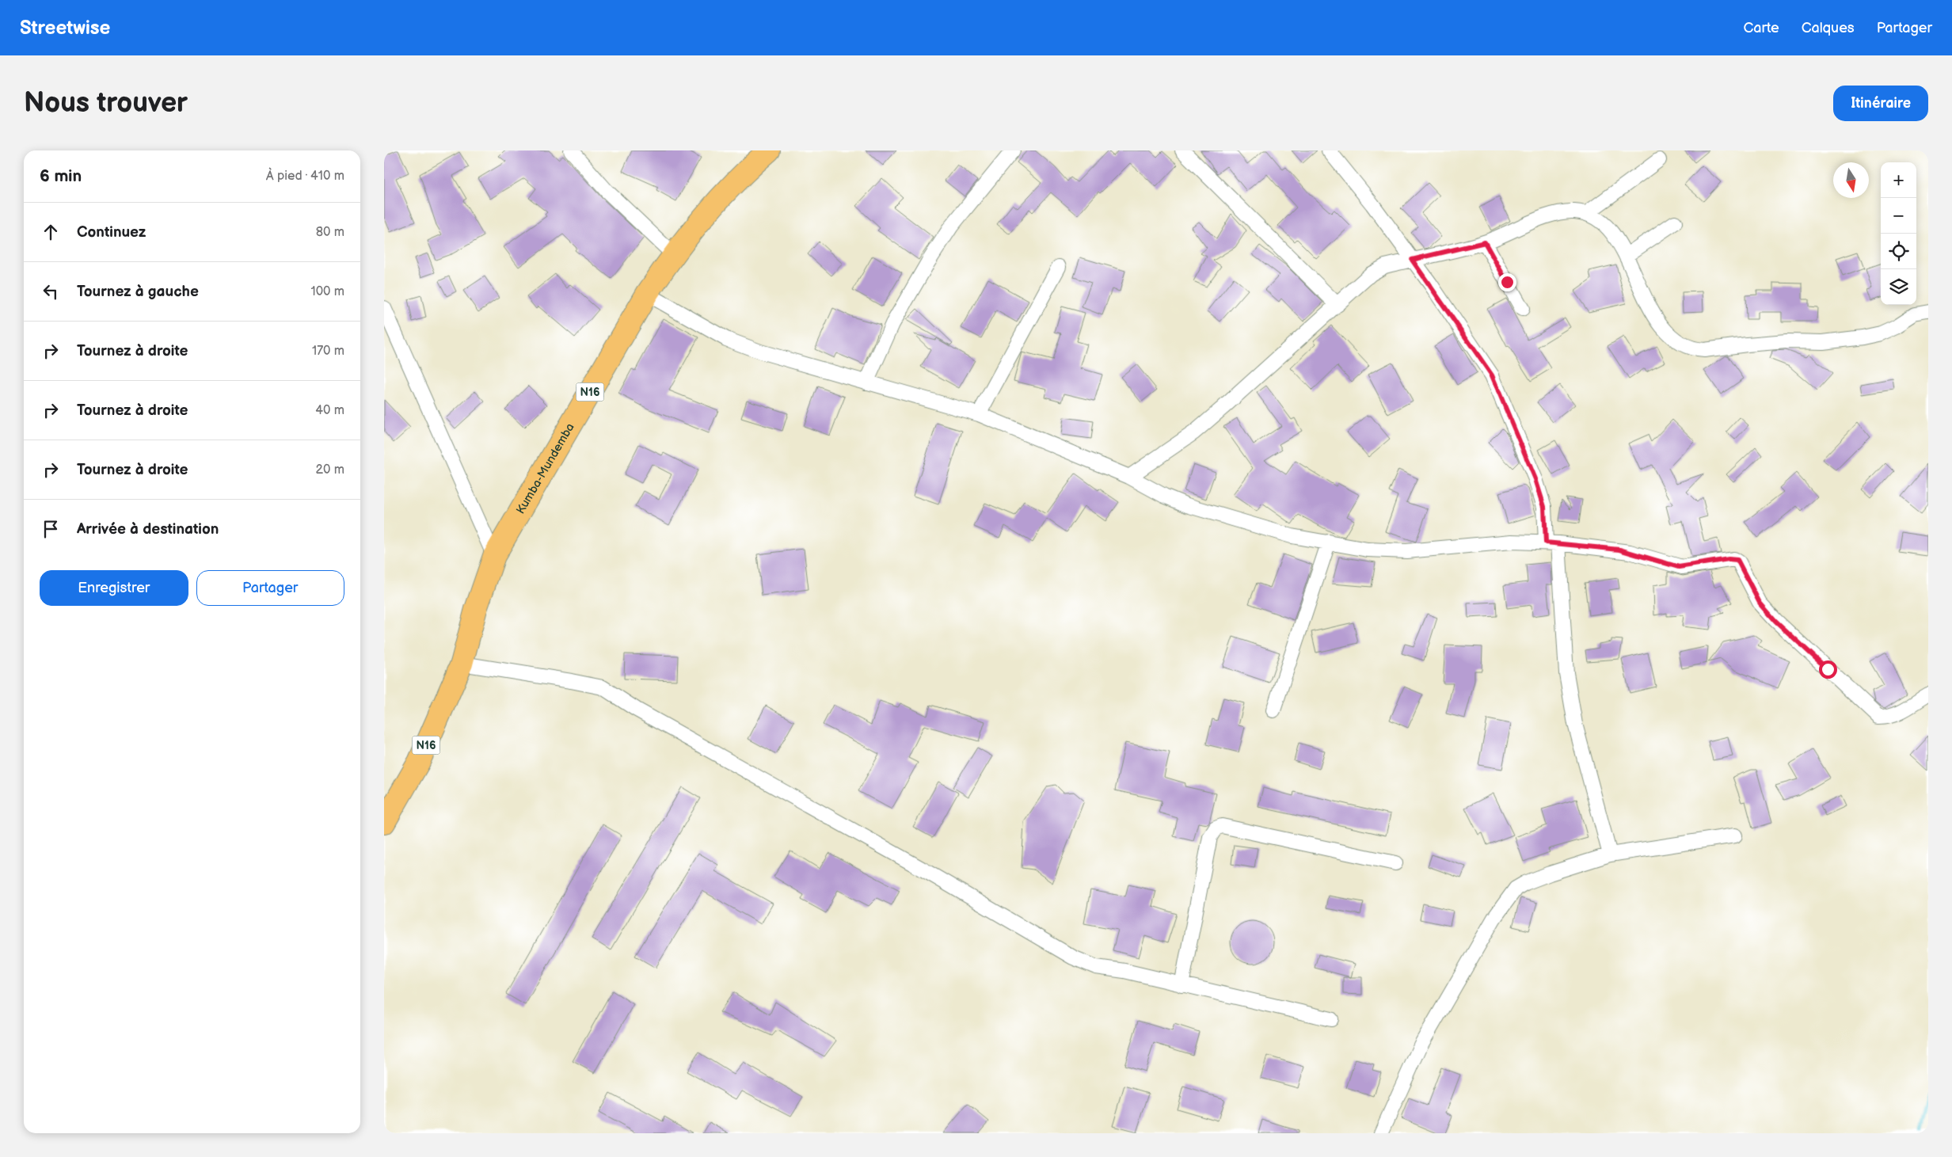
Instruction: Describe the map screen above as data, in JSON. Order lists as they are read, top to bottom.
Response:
{
  "streets": {
    "highway": ["N16", "Kumba-Mundemba"]
  },
  "north": "bottom",
  "page": {
    "header": "Streetwise",
    "nav": ["Carte", "Calques", "Partager"],
    "buttons": [
      "Itinéraire",
      ["Enregistrer", "Partager"]
    ],
    "title": "Nous trouver",
    "heading": ["6 min", "À pied · 410 m"],
    "map_buttons": ["+", "−"],
    "list": [
      ["Continuez", "80 m"],
      ["Tournez à gauche", "100 m"],
      ["Tournez à droite", "170 m"],
      ["Tournez à droite", "40 m"],
      ["Tournez à droite", "20 m"],
      "Arrivée à destination"
    ]
  }
}
